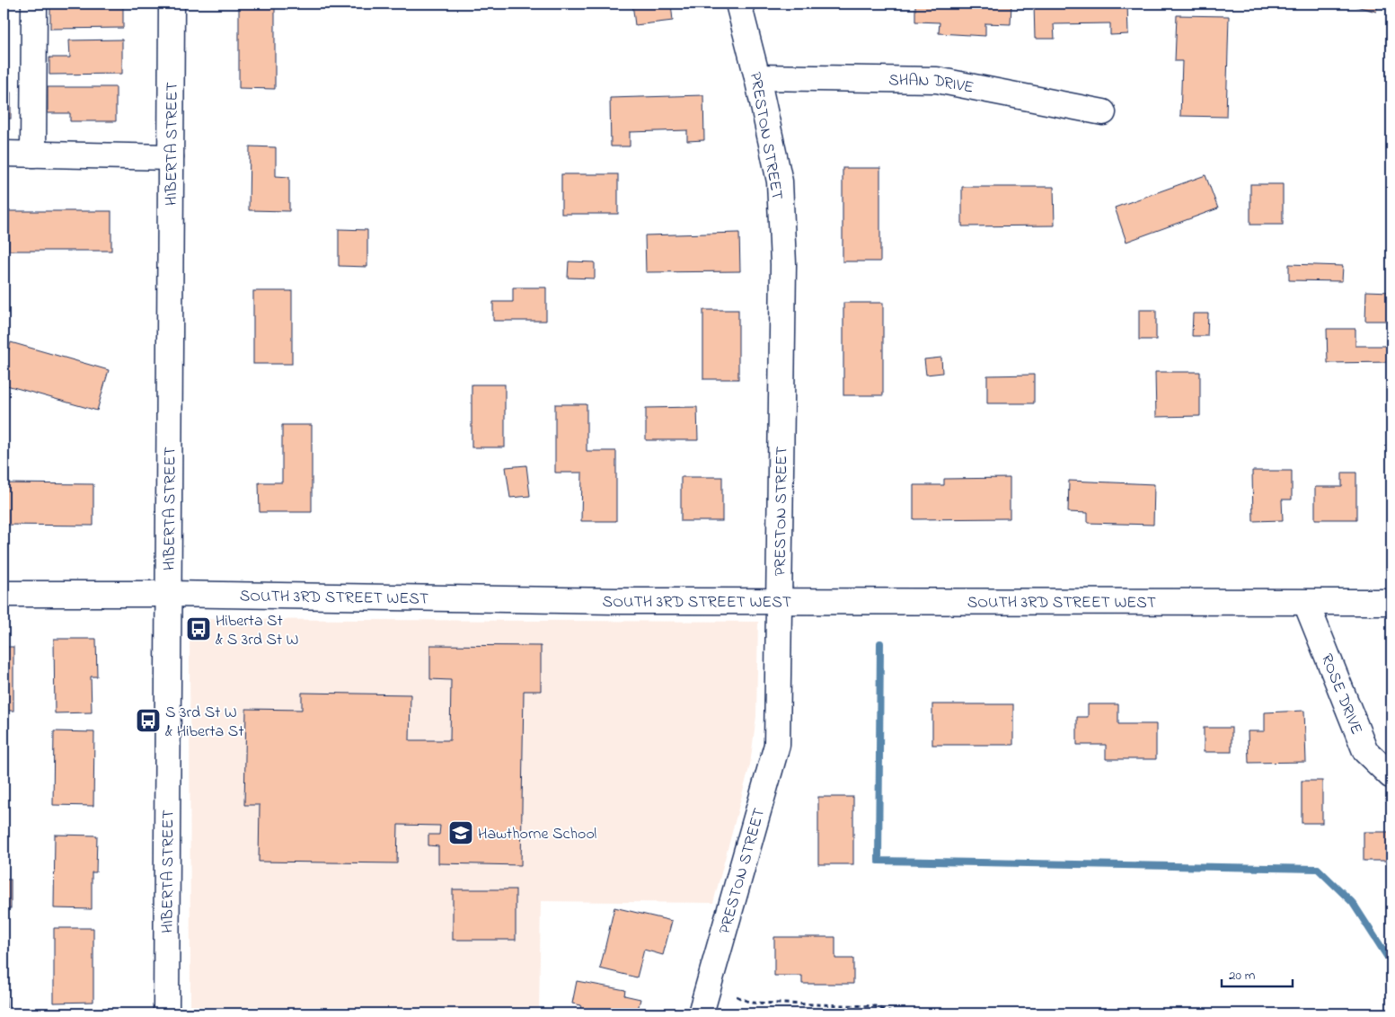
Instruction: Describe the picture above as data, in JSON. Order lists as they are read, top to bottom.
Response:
{
  "streets": {
    "street": [
      "SHAN DRIVE",
      "PRESTON STREET",
      "HIBERTA STREET",
      "SOUTH 3RD STREET WEST",
      "ROSE DRIVE"
    ]
  },
  "crossings": [
    ["SHAN DRIVE", "PRESTON STREET"],
    ["PRESTON STREET", "SOUTH 3RD STREET WEST"],
    ["HIBERTA STREET", "SOUTH 3RD STREET WEST"],
    ["SOUTH 3RD STREET WEST", "ROSE DRIVE"]
  ],
  "places": {
    "bus stop": ["Hiberta St & S 3rd St W", "S 3rd St W & Hiberta St"],
    "school or university": ["Hawthorne School"]
  },
  "scale_bar": "20 m"
}
